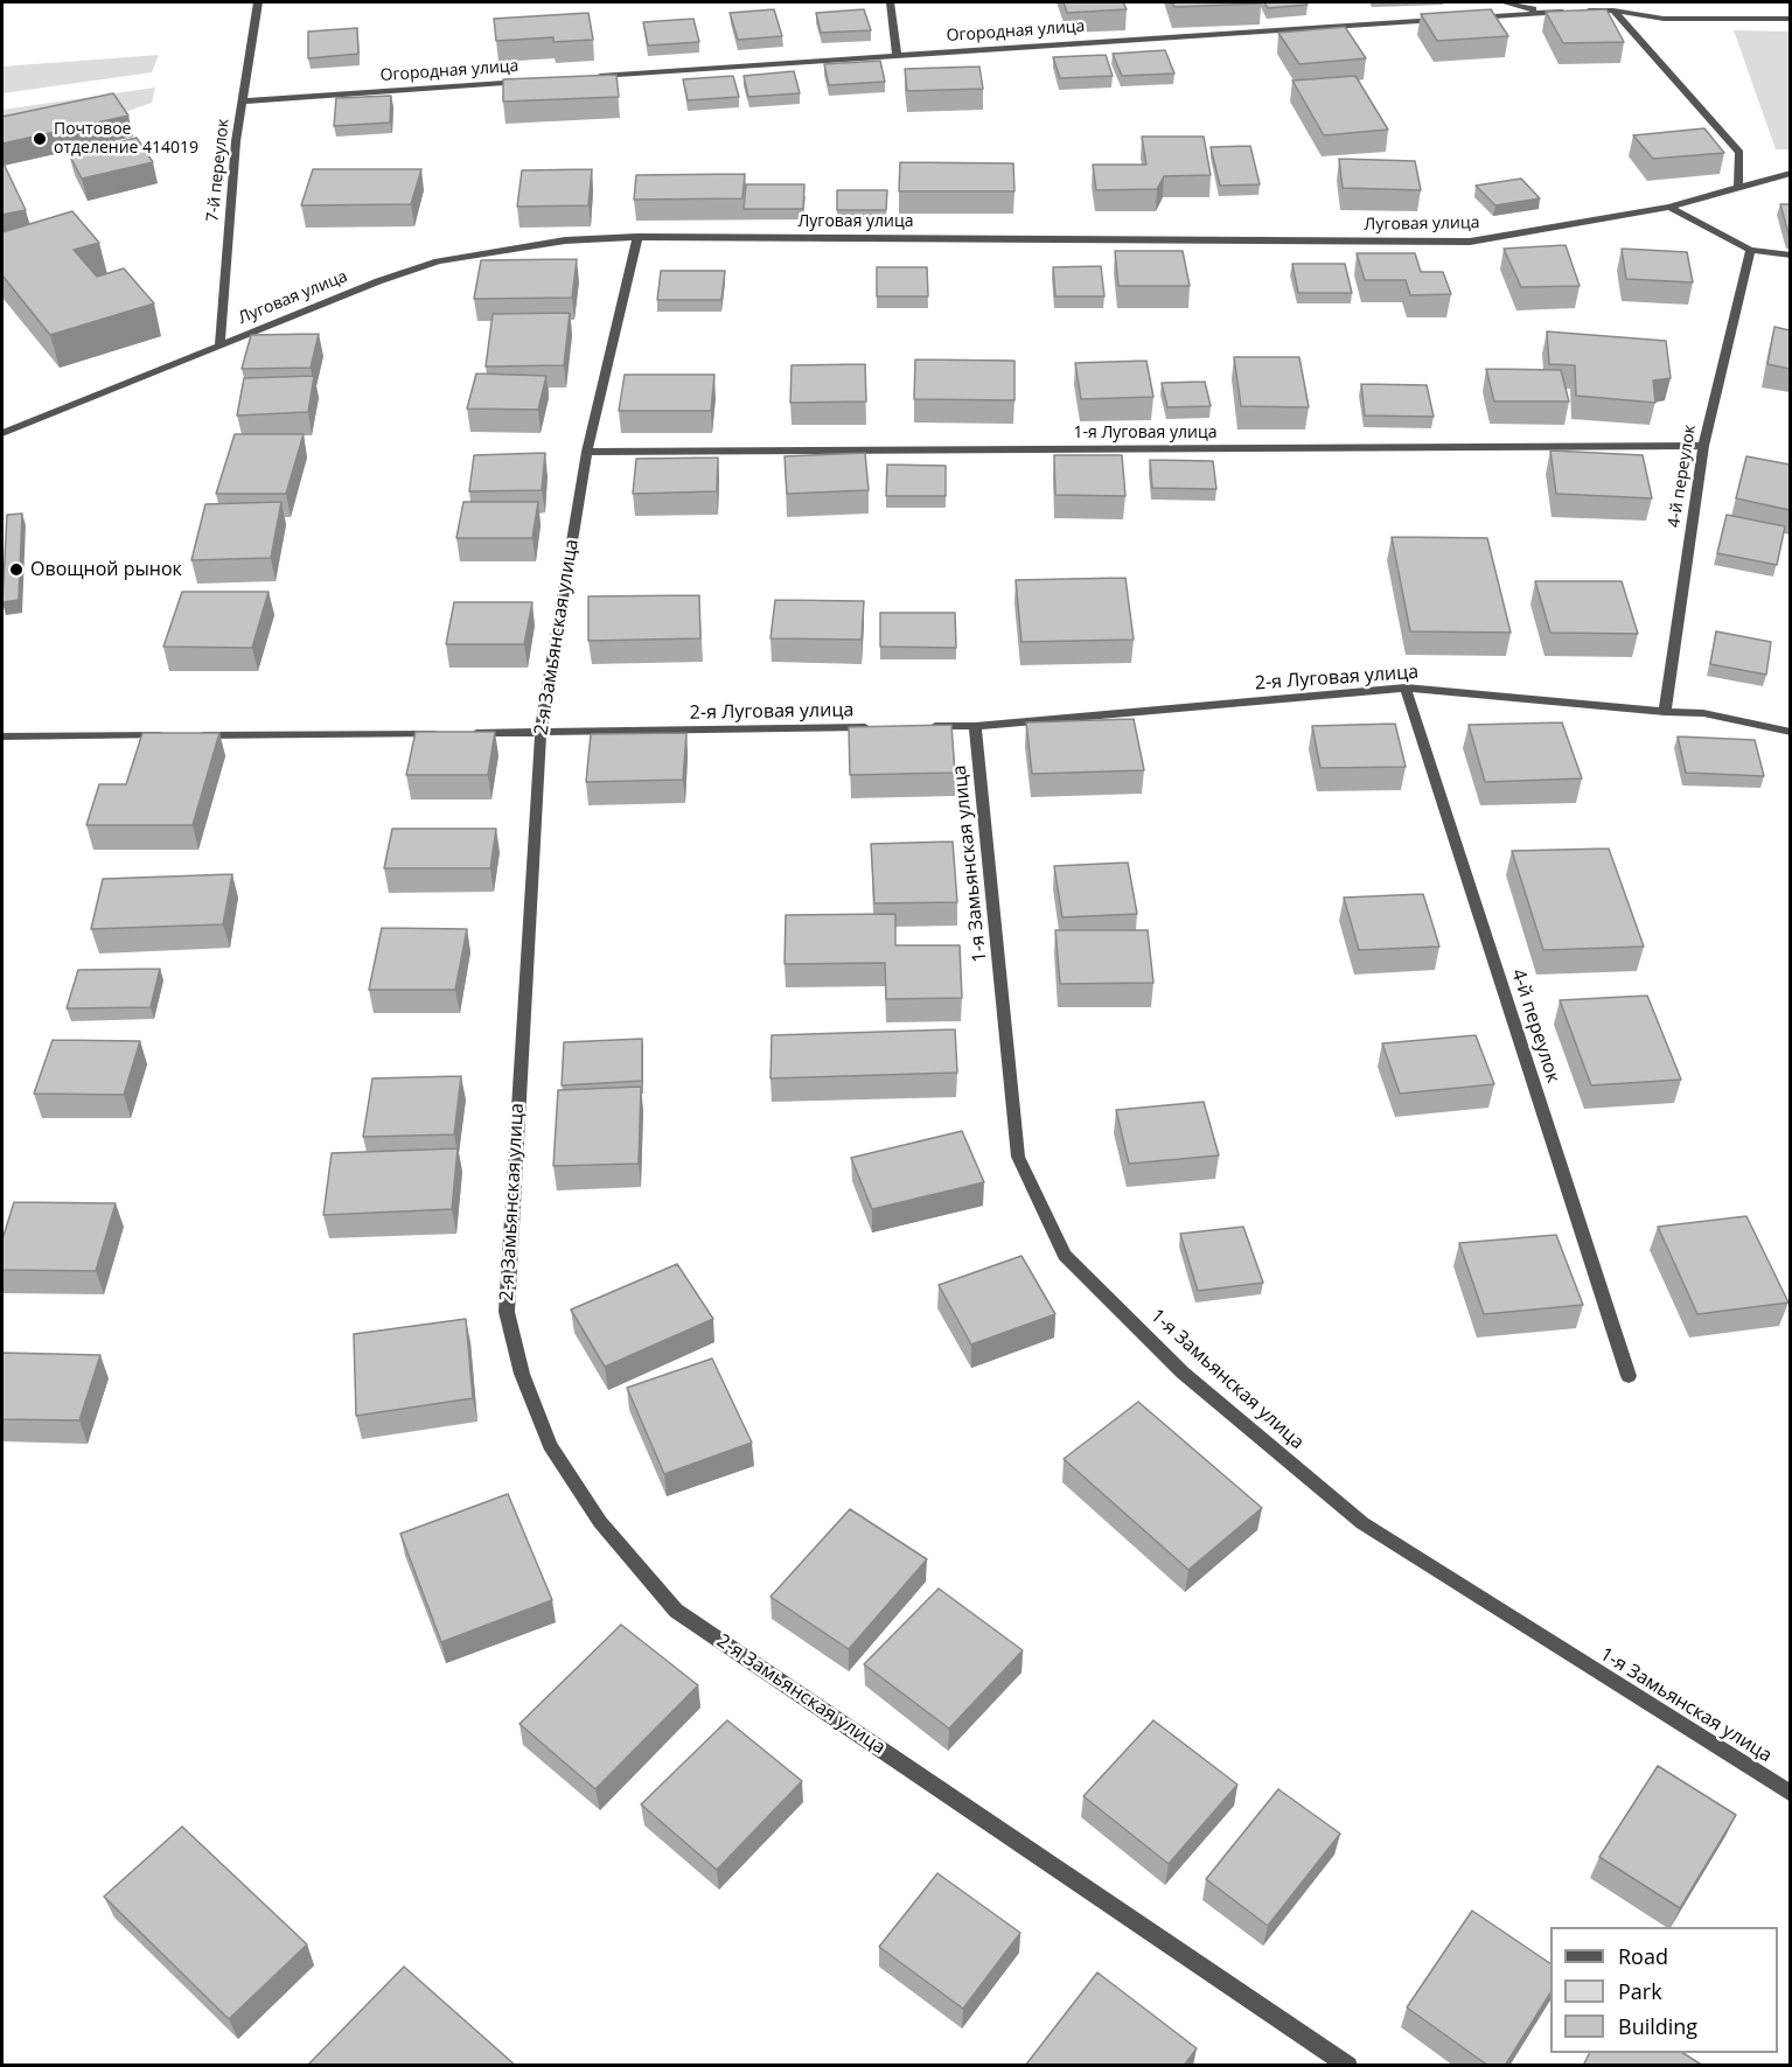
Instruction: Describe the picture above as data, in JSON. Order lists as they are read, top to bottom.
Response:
{
  "streets": {
    "street": [
      "Огородная улица",
      "7-й переулок",
      "Луговая улица",
      "1-я Луговая улица",
      "4-й переулок",
      "2-я Замьянская улица",
      "2-я Луговая улица",
      "1-я Замьянская улица"
    ]
  },
  "crossings": [
    ["Огородная улица", "7-й переулок"],
    ["7-й переулок", "Луговая улица"],
    ["Луговая улица", "2-я Замьянская улица"],
    ["1-я Луговая улица", "4-й переулок"],
    ["1-я Луговая улица", "2-я Замьянская улица"],
    ["4-й переулок", "2-я Луговая улица"],
    ["2-я Замьянская улица", "2-я Луговая улица"],
    ["2-я Луговая улица", "1-я Замьянская улица"]
  ],
  "places": ["Почтовое отделение 414019", "Овощной рынок"],
  "legend": ["Road", "Park", "Building"]
}
